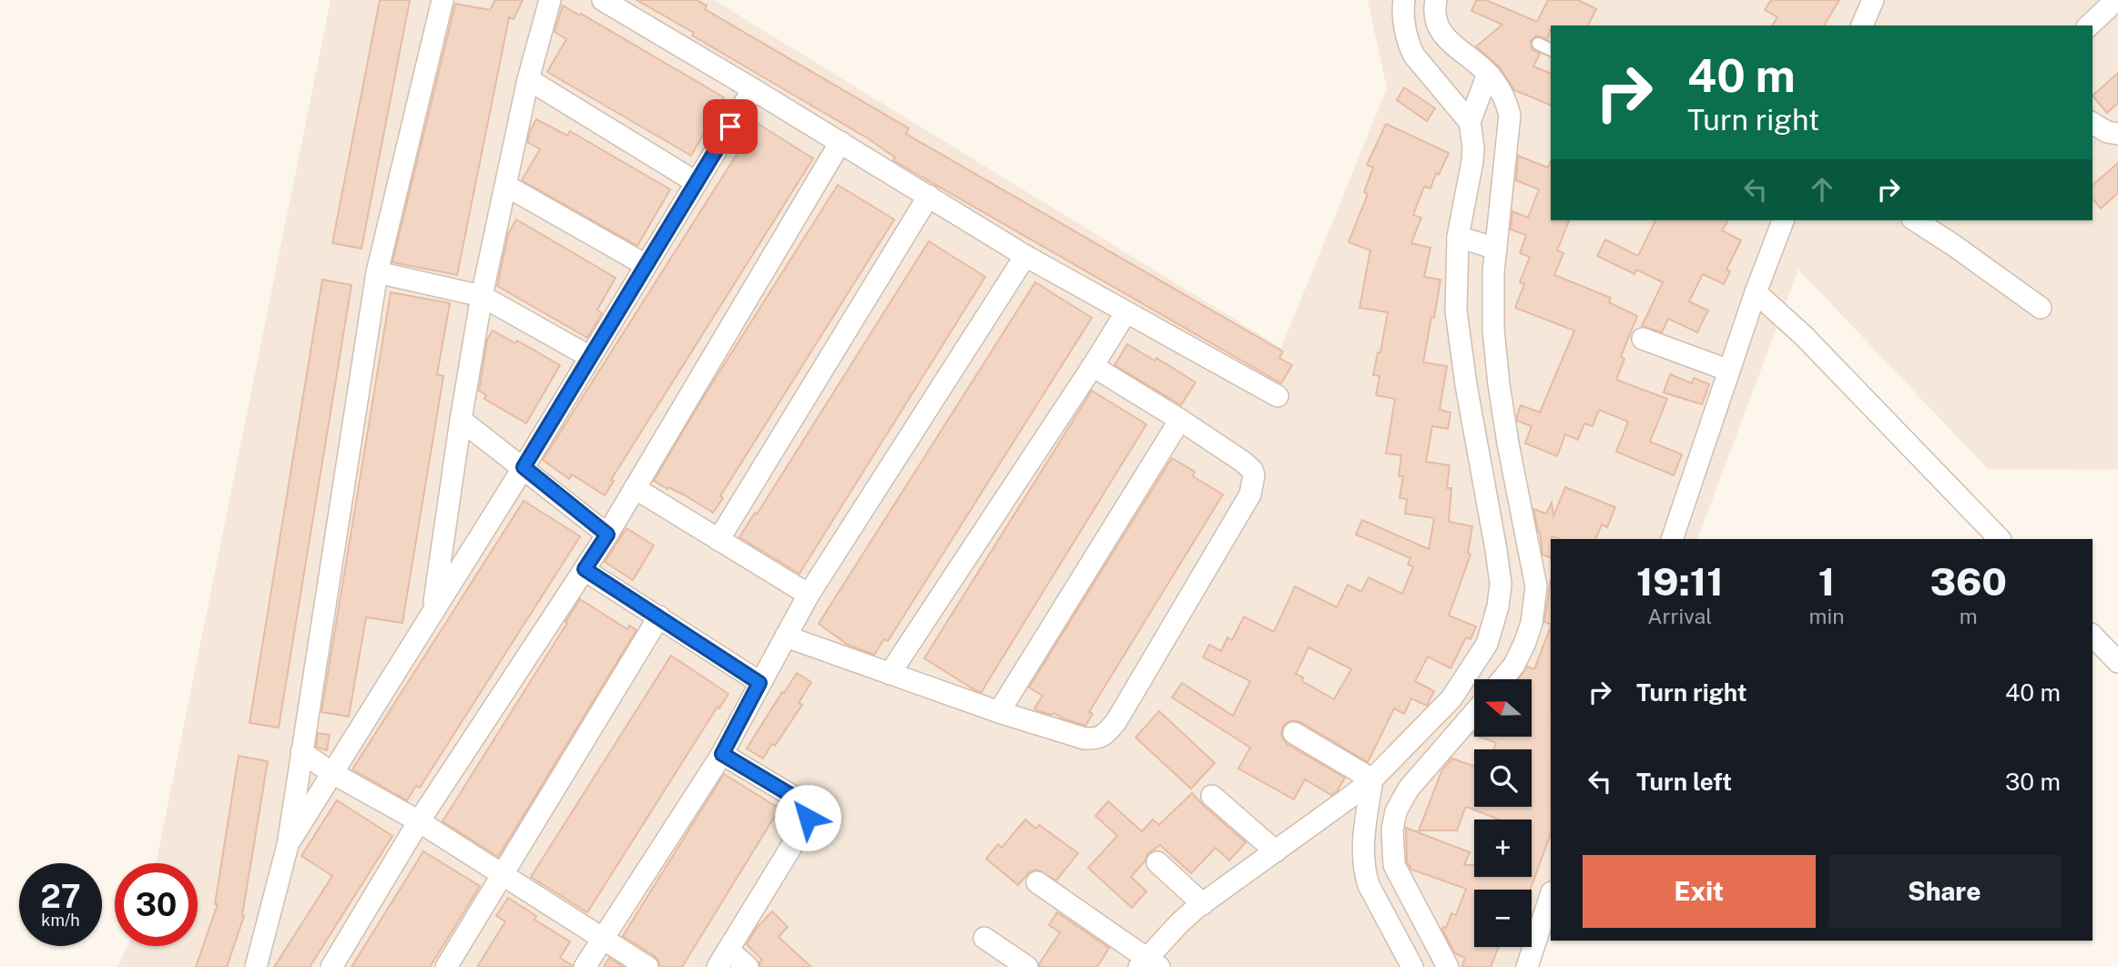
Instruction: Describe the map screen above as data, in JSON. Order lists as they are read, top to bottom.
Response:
{
  "north": "left",
  "page": {
    "turn": ["40 m", "Turn right"],
    "eta": [
      "19:11",
      "Arrival",
      "1",
      "min",
      "360",
      "m"
    ],
    "list": [
      {
        "name": "Turn right",
        "value": "40 m"
      },
      {
        "name": "Turn left",
        "value": "30 m"
      }
    ],
    "map_buttons": ["+", "−"],
    "buttons": ["Exit", "Share"],
    "speed": "27 km/h",
    "limit": "30"
  }
}
